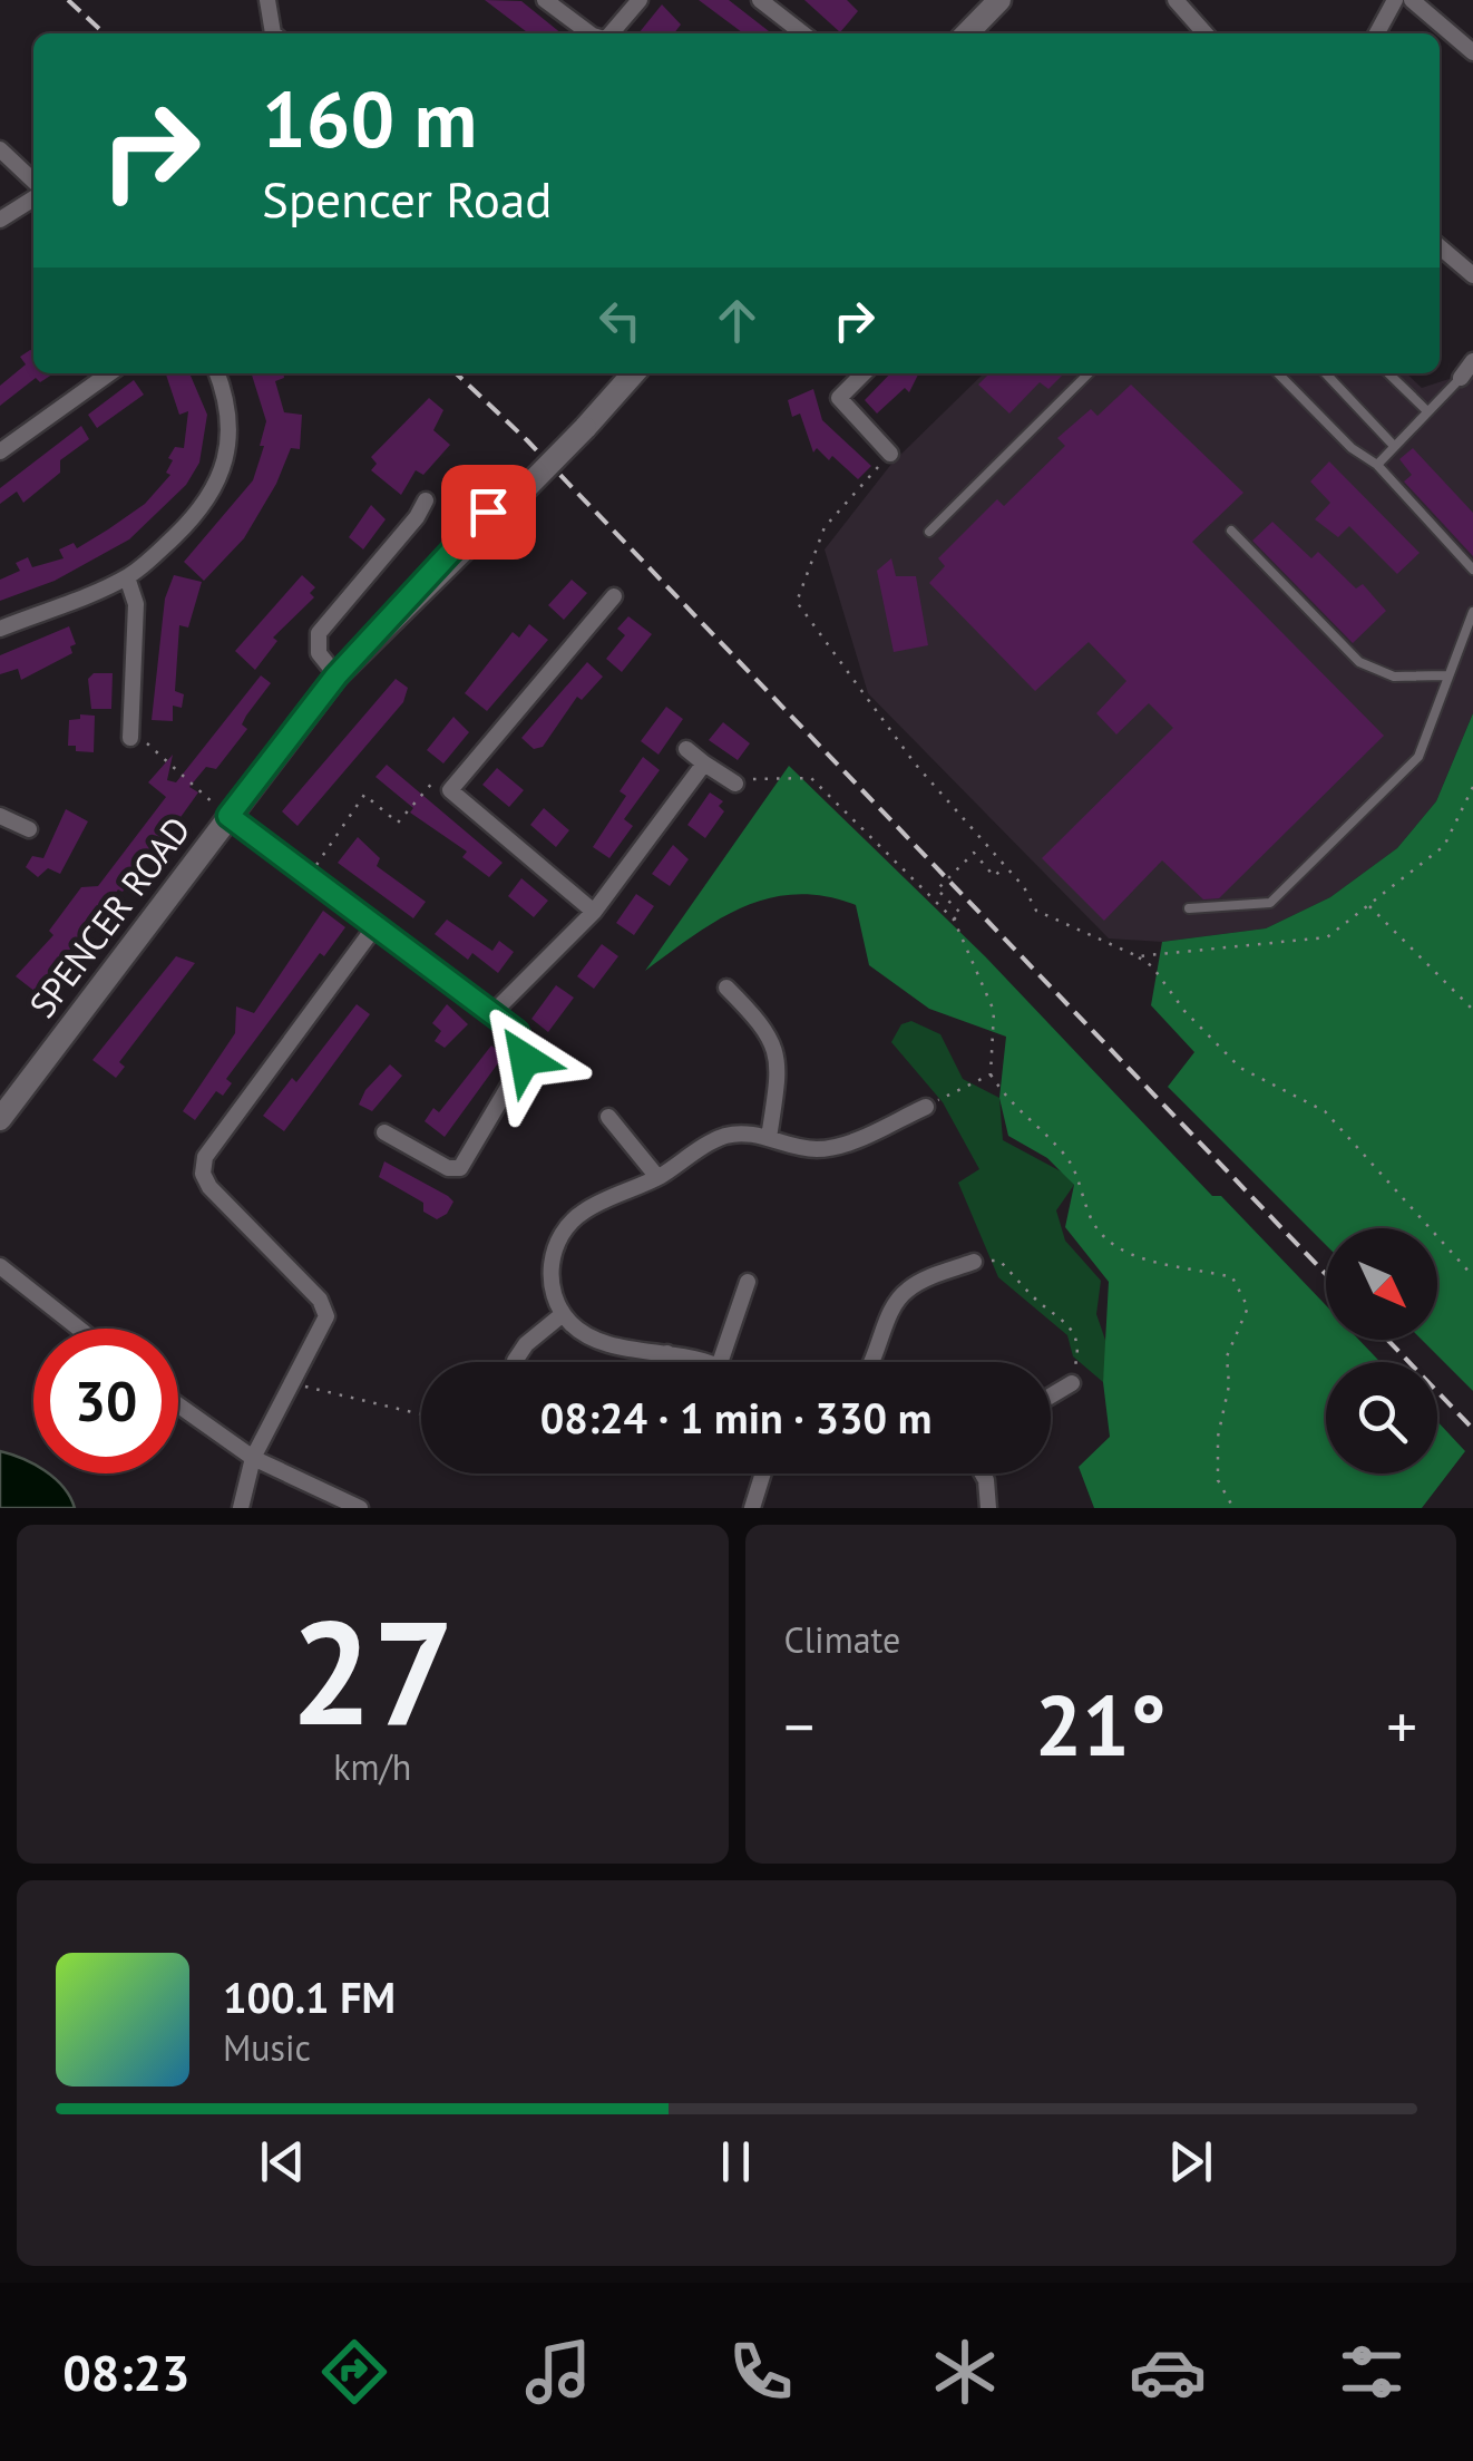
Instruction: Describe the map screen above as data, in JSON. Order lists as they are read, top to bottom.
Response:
{
  "streets": {
    "street": ["SPENCER ROAD"]
  },
  "north": "bottom right",
  "page": {
    "turn": ["160 m", "Spencer Road"],
    "limit": "30",
    "trip": "08:24 · 1 min · 330 m",
    "tile": [
      ["27", "km/h"],
      "Climate"
    ],
    "heat": ["−", "21°", "+"],
    "song": ["100.1 FM", "Music"],
    "tabs": "08:23"
  }
}
